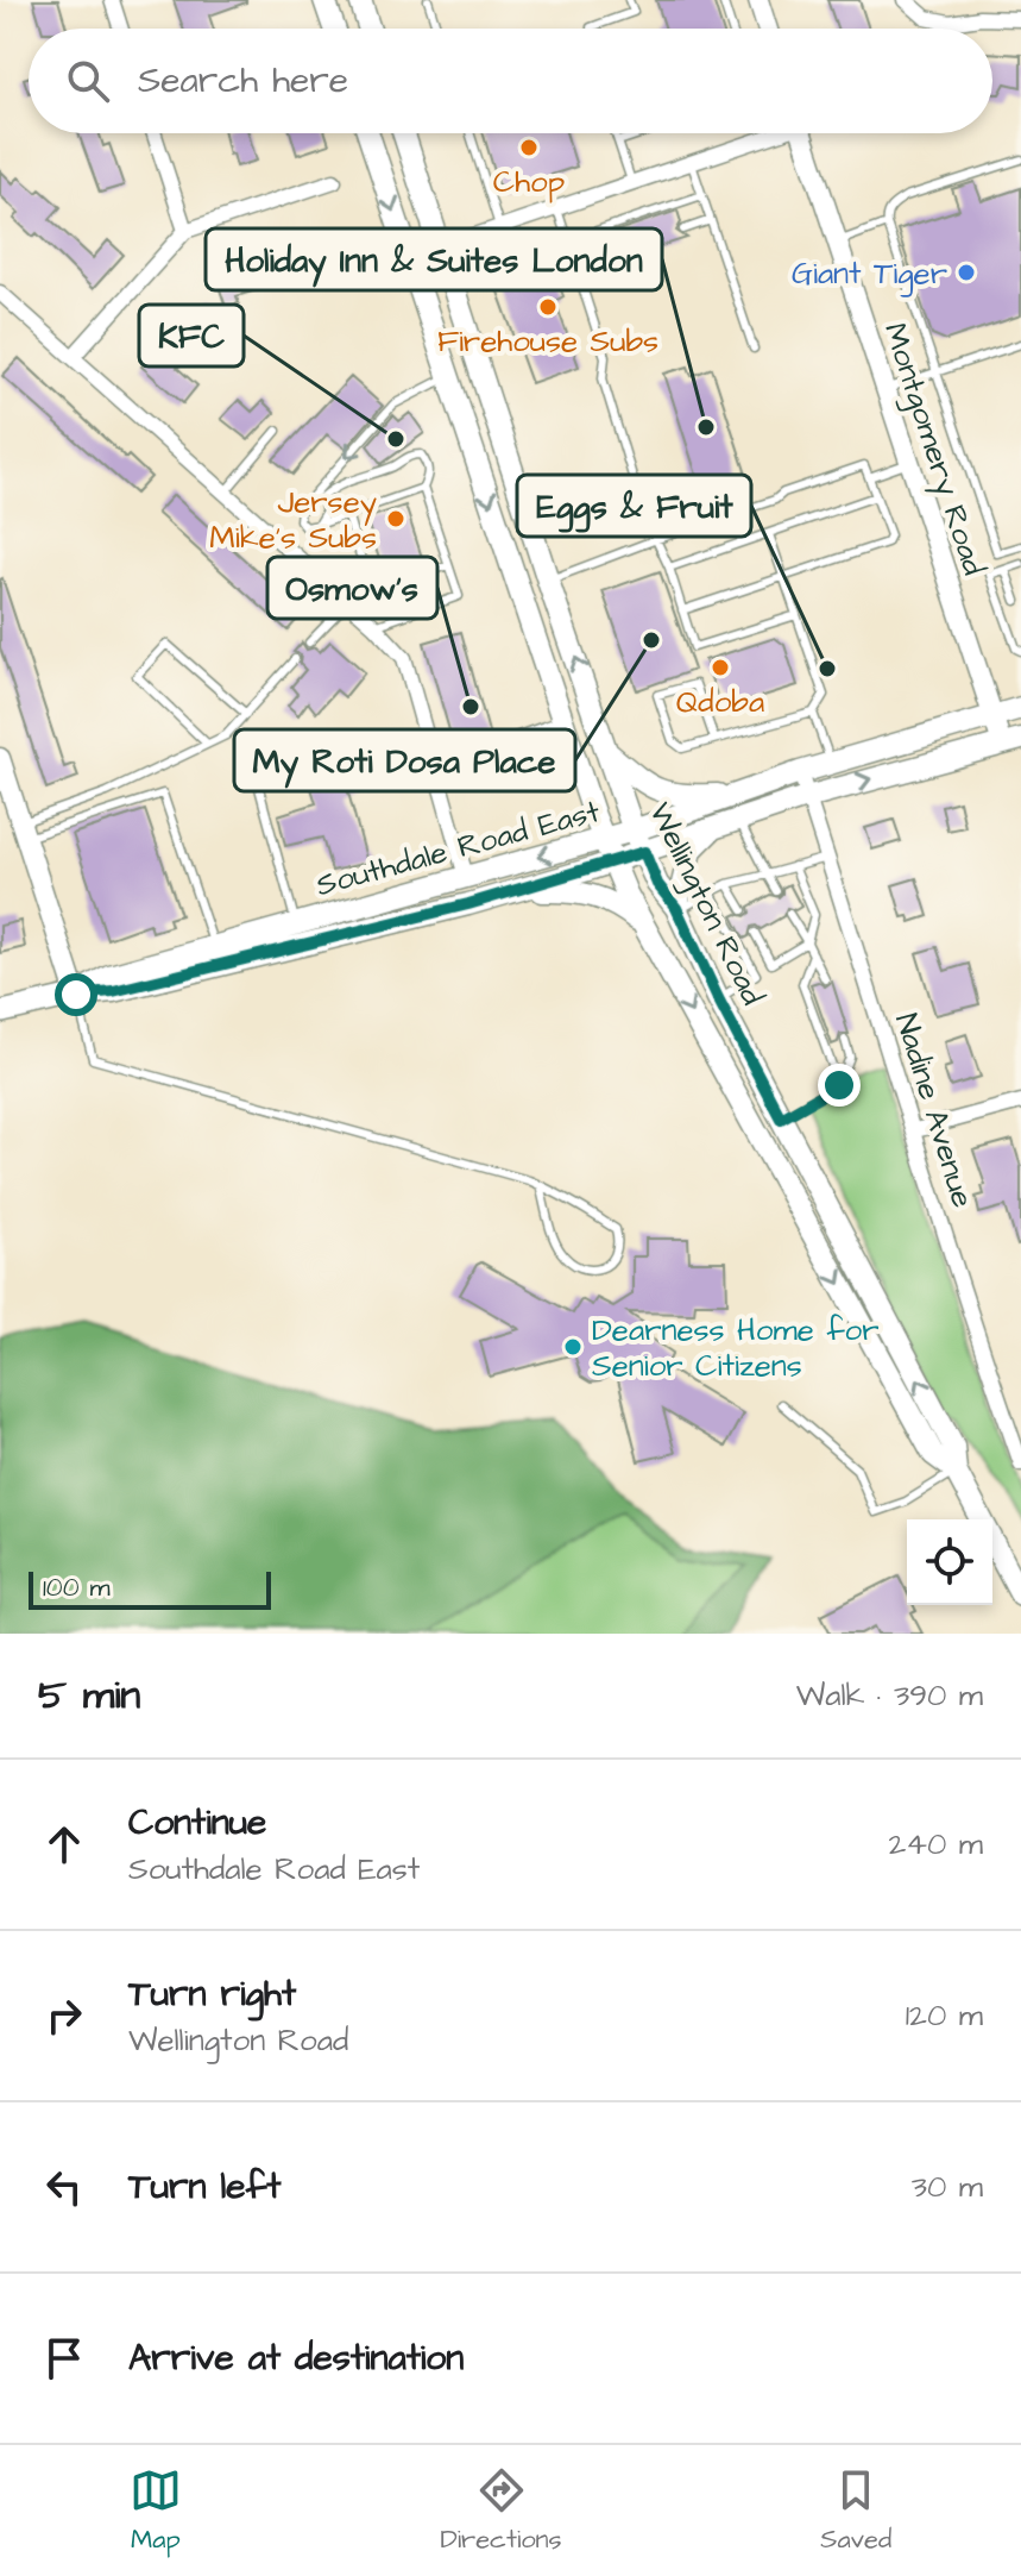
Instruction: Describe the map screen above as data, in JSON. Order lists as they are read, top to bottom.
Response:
{
  "streets": {
    "main road": ["Southdale Road East", "Wellington Road"],
    "street": ["Montgomery Road", "Nadine Avenue"]
  },
  "crossings": [
    ["Montgomery Road", "Southdale Road East"],
    ["Southdale Road East", "Wellington Road"],
    ["Southdale Road East", "Nadine Avenue"]
  ],
  "places": [
    "Chop",
    "Giant Tiger",
    "Firehouse Subs",
    "Holiday Inn & Suites London",
    "KFC",
    "Jersey Mike's Subs",
    "My Roti Dosa Place",
    "Qdoba",
    "Eggs & Fruit",
    "Osmow's",
    "Dearness Home for Senior Citizens"
  ],
  "scale_bar": "100 m",
  "page": {
    "search": "Search here",
    "scale": "100 m",
    "heading": ["5 min", "Walk · 390 m"],
    "list": [
      ["Continue", "Southdale Road East", "240 m"],
      ["Turn right", "Wellington Road", "120 m"],
      ["Turn left", "30 m"],
      "Arrive at destination"
    ],
    "nav": ["Map", "Directions", "Saved"]
  }
}
